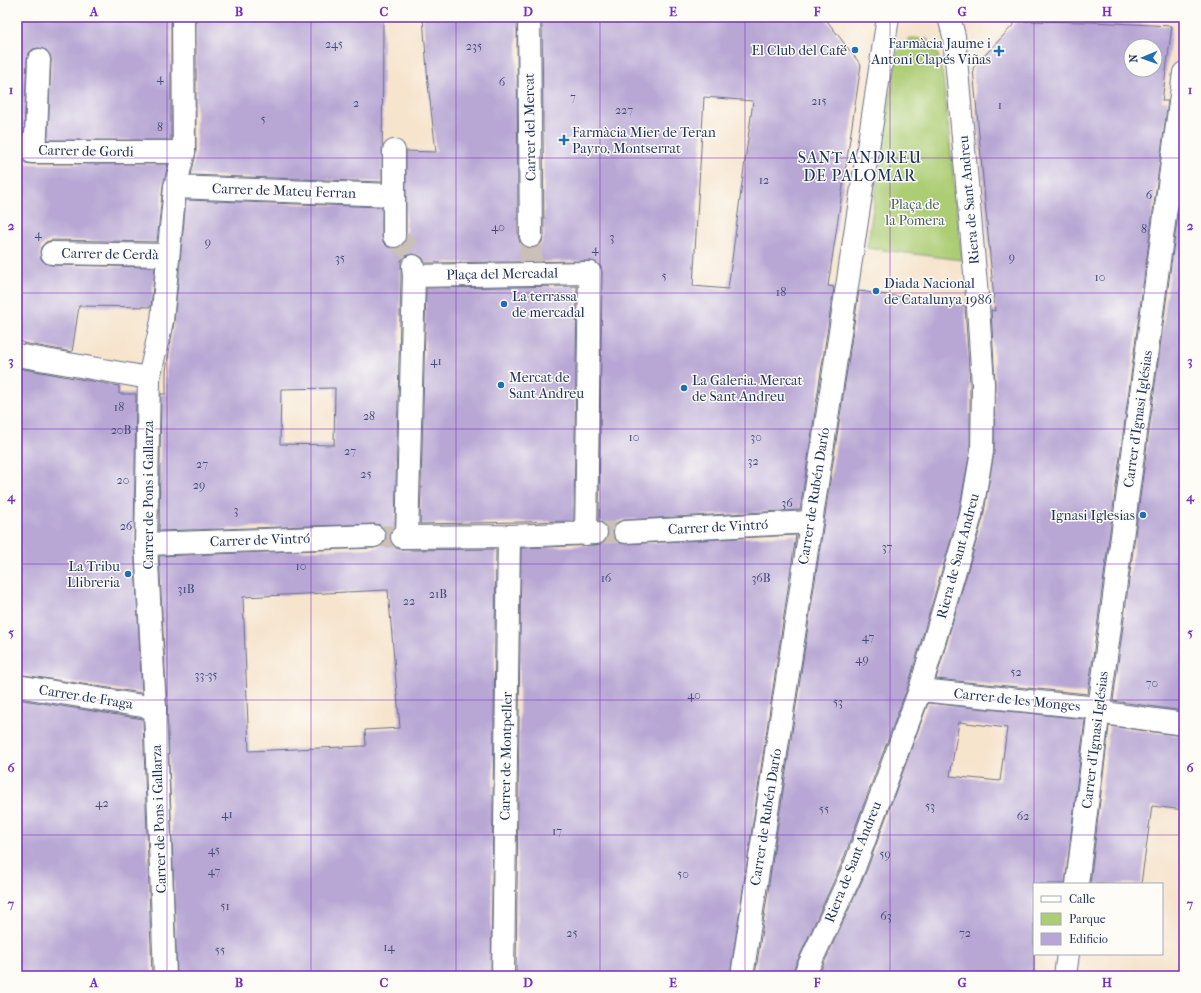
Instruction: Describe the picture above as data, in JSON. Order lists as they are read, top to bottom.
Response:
{
  "streets": {
    "street": [
      "Carrer del Mercat",
      "Carrer de Gordi",
      "Carrer de Mateu Ferran",
      "Riera de Sant Andreu",
      "Carrer de Cerdà",
      "Plaça del Mercadal",
      "Carrer d'Ignasi Iglésias",
      "Carrer de Pons i Gallarza",
      "Carrer de Rubén Darío",
      "Carrer de Vintró",
      "Carrer de Fraga",
      "Carrer de les Monges",
      "Carrer de Montpeller"
    ]
  },
  "crossings": [
    ["Carrer de Gordi", "Carrer de Pons i Gallarza"],
    ["Carrer de Mateu Ferran", "Carrer de Pons i Gallarza"],
    ["Riera de Sant Andreu", "Carrer de les Monges"],
    ["Carrer de Cerdà", "Carrer de Pons i Gallarza"],
    ["Plaça del Mercadal", "Carrer de Montpeller"],
    ["Carrer d'Ignasi Iglésias", "Carrer de les Monges"],
    ["Carrer de Pons i Gallarza", "Carrer de Vintró"],
    ["Carrer de Pons i Gallarza", "Carrer de Fraga"],
    ["Carrer de Rubén Darío", "Carrer de Vintró"]
  ],
  "districts": ["SANT ANDREU DE PALOMAR"],
  "parks": ["Plaça de la Pomera"],
  "places": {
    "other": [
      "El Club del Café",
      "Diada Nacional de Catalunya 1986",
      "La terrassa de mercadal",
      "Mercat de Sant Andreu",
      "La Galeria. Mercat de Sant Andreu",
      "Ignasi Iglesias",
      "La Tribu Llibreria"
    ],
    "health": ["Farmàcia Jaume i Antoni Clapés Viñas", "Farmàcia Mier de Teran Payro, Montserrat"]
  },
  "house_numbers": [
    "245",
    "235",
    "4",
    "6",
    "7",
    "215",
    "2",
    "1",
    "227",
    "5",
    "8",
    "12",
    "6",
    "40",
    "8",
    "4",
    "3",
    "9",
    "4",
    "9",
    "35",
    "5",
    "10",
    "18",
    "41",
    "18",
    "28",
    "20B",
    "10",
    "30",
    "27",
    "32",
    "27",
    "25",
    "20",
    "29",
    "36",
    "3",
    "26",
    "37",
    "10",
    "16",
    "36B",
    "31B",
    "21B",
    "22",
    "47",
    "49",
    "52",
    "33-35",
    "70",
    "40",
    "53",
    "42",
    "53",
    "55",
    "41",
    "62",
    "17",
    "45",
    "59",
    "47",
    "50",
    "51",
    "63",
    "25",
    "72",
    "14",
    "55"
  ],
  "legend": ["Calle", "Parque", "Edificio"],
  "north": "left",
  "grid": {
    "columns": [
      "A",
      "B",
      "C",
      "D",
      "E",
      "F",
      "G",
      "H"
    ],
    "rows": [
      "1",
      "2",
      "3",
      "4",
      "5",
      "6",
      "7"
    ]
  }
}
